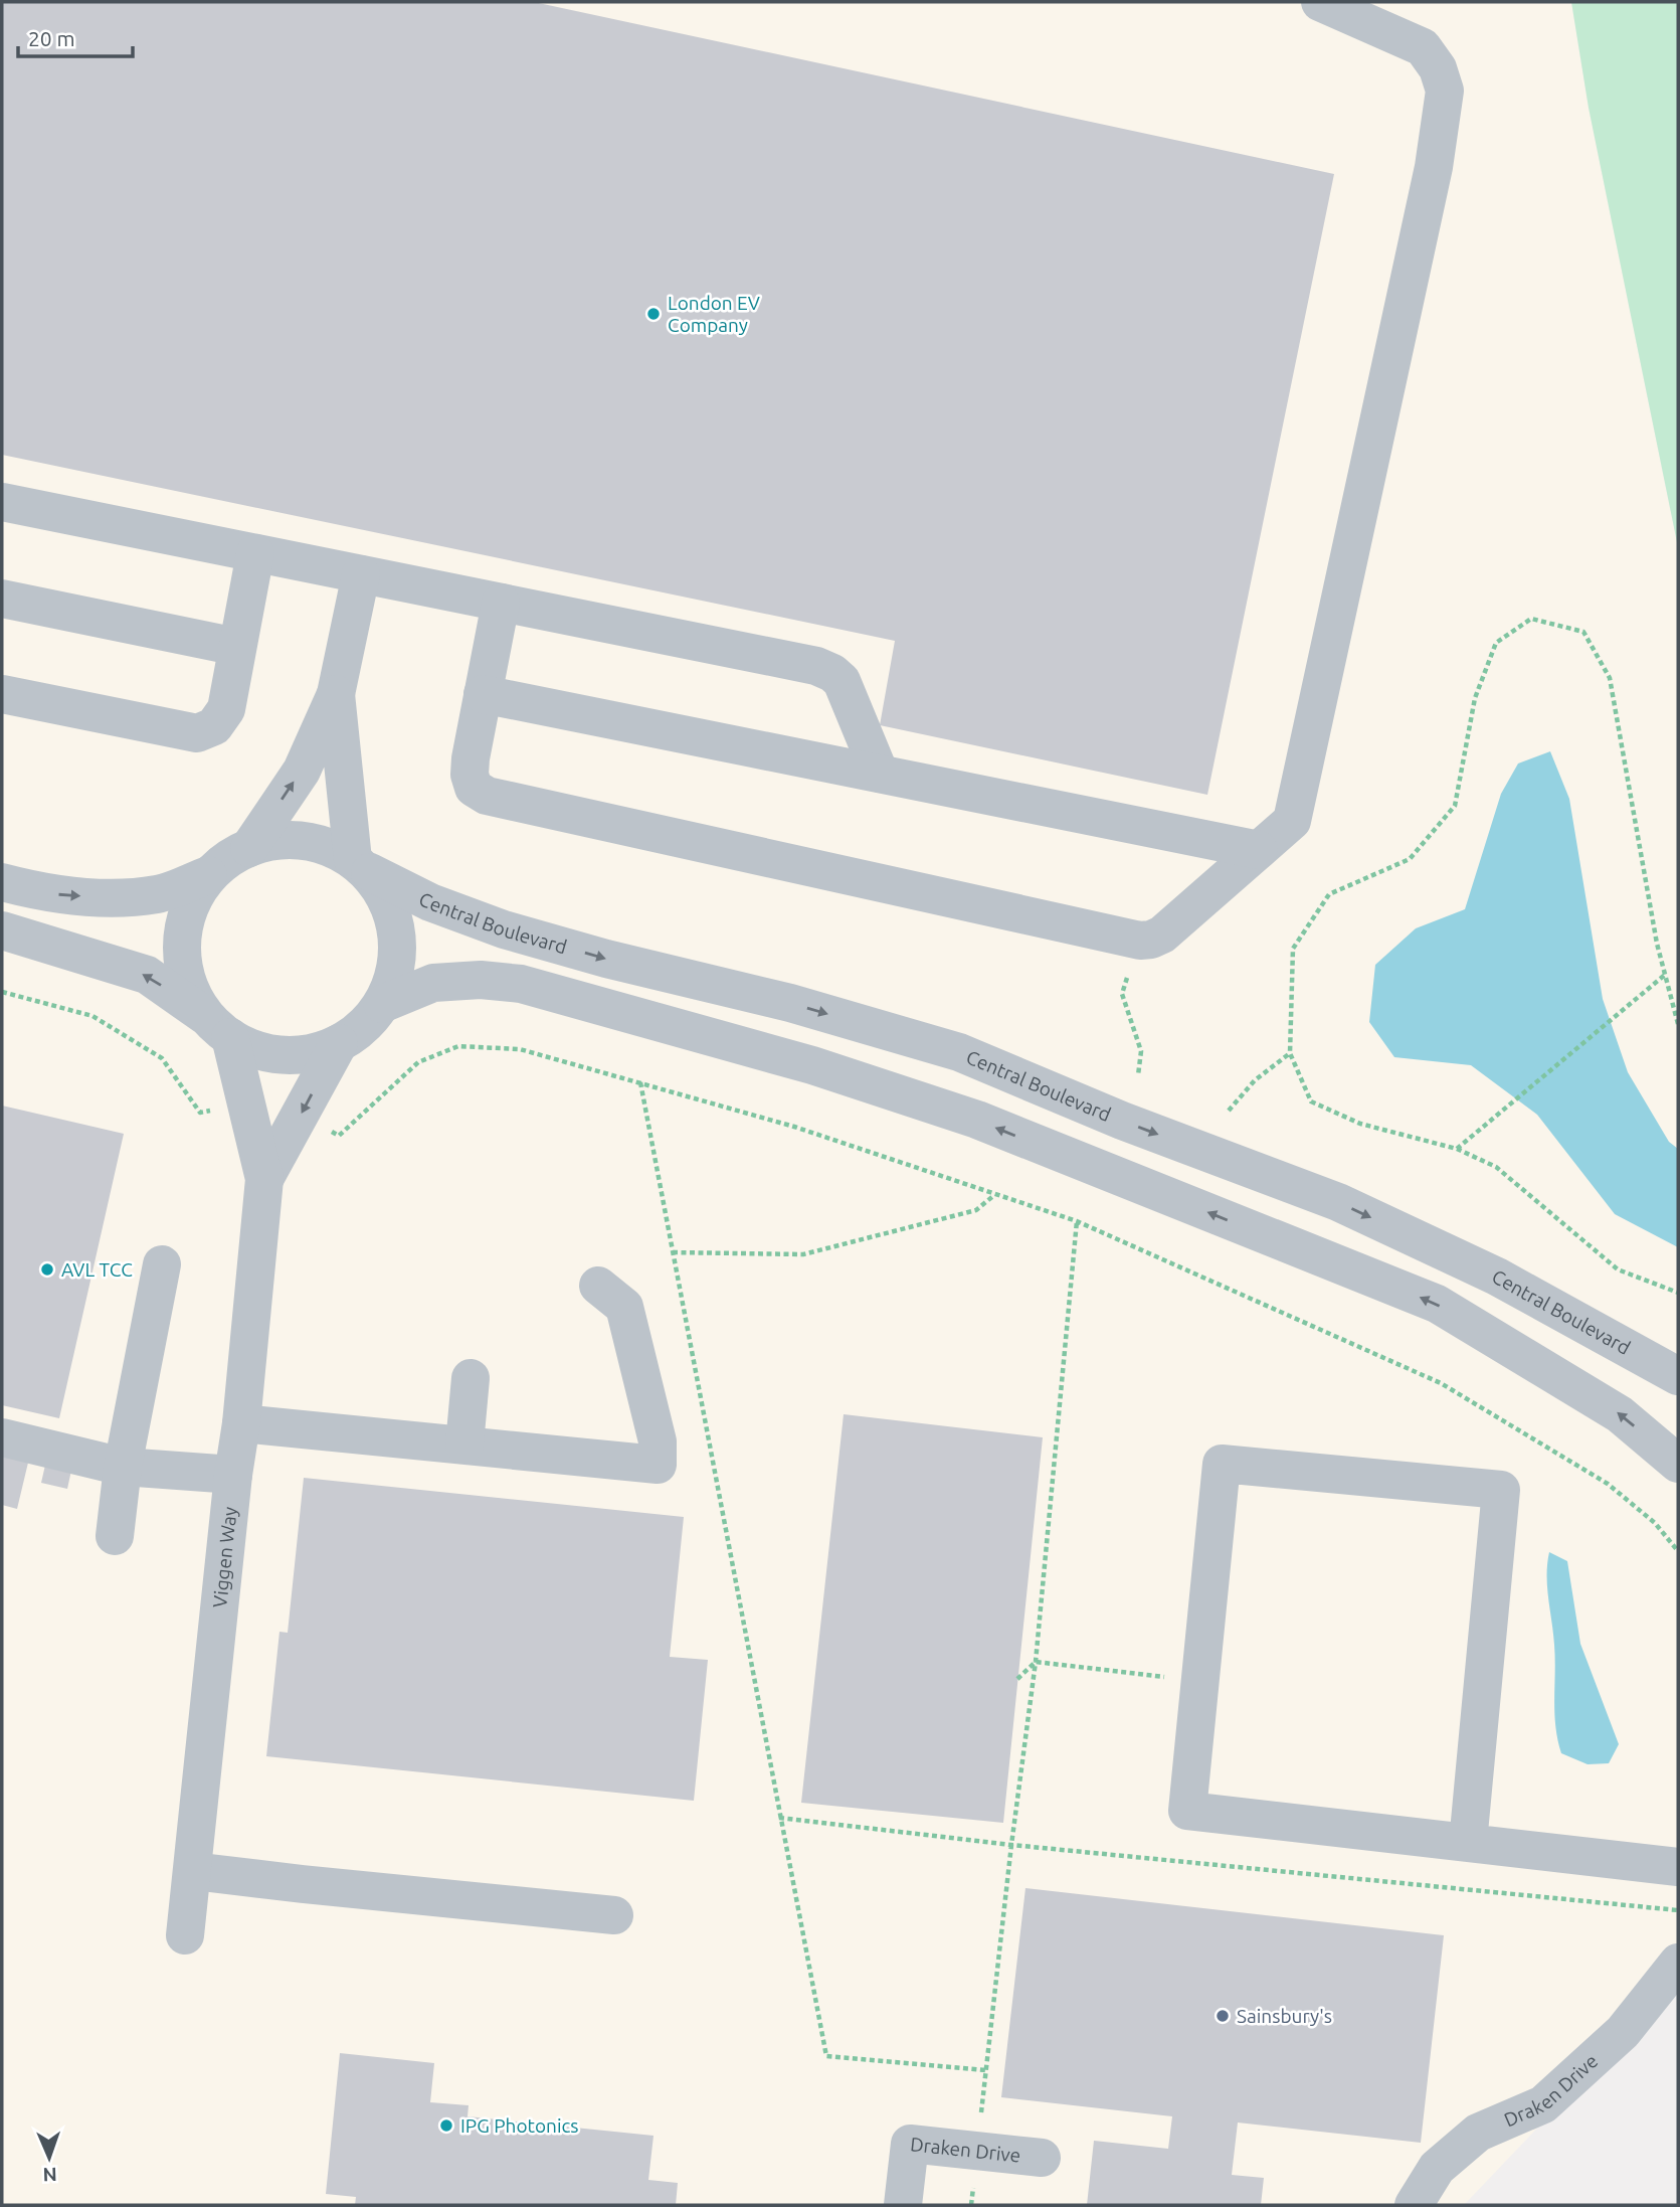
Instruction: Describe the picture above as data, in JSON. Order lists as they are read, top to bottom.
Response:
{
  "streets": {
    "street": ["Central Boulevard", "Viggen Way", "Draken Drive"]
  },
  "crossings": [
    ["Central Boulevard", "Viggen Way"]
  ],
  "places": [
    "London EV Company",
    "AVL TCC",
    "Sainsbury's",
    "IPG Photonics"
  ],
  "scale_bar": "20 m",
  "north": "bottom"
}
